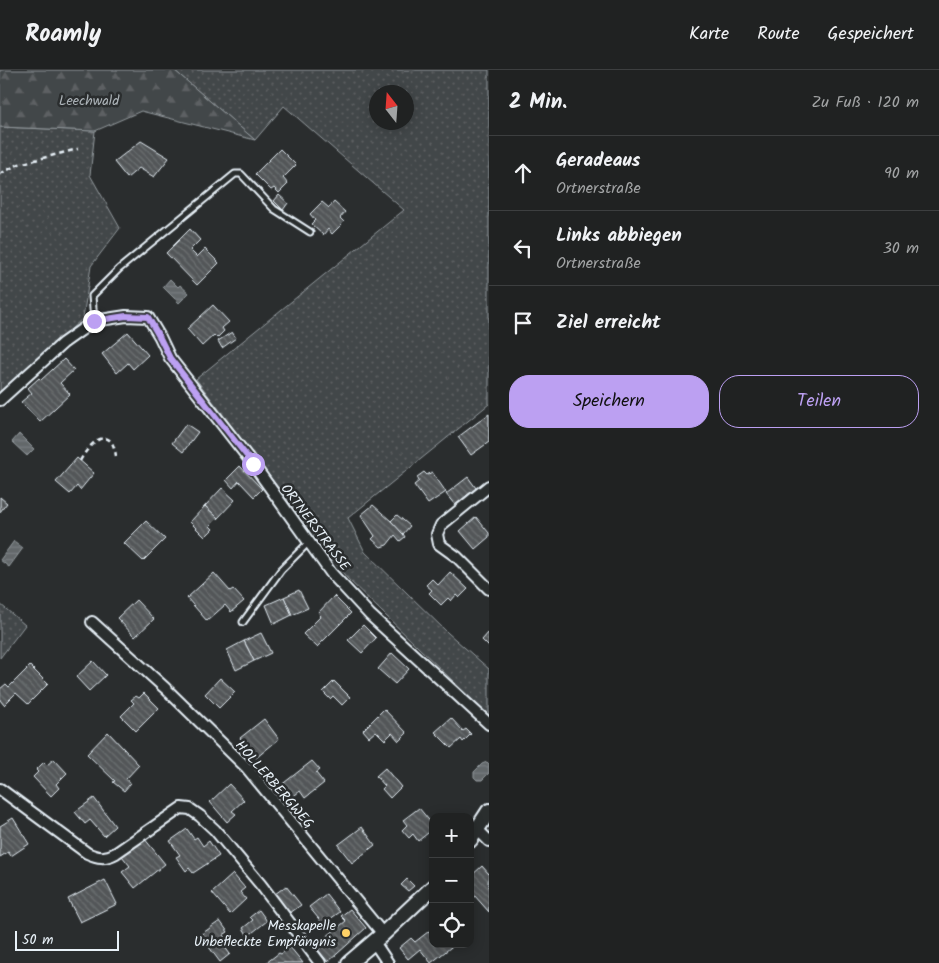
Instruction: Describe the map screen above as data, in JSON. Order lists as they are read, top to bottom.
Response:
{
  "streets": {
    "street": ["ORTNERSTRASSE", "HOLLERBERGWEG"]
  },
  "parks": ["Leechwald"],
  "places": ["Messkapelle Unbefleckte Empfängnis"],
  "scale_bar": "50 m",
  "north": "top",
  "page": {
    "header": "Roamly",
    "nav": ["Karte", "Route", "Gespeichert"],
    "heading": ["2 Min.", "Zu Fuß · 120 m"],
    "list": [
      ["Geradeaus", "Ortnerstraße", "90 m"],
      ["Links abbiegen", "Ortnerstraße", "30 m"],
      "Ziel erreicht"
    ],
    "buttons": ["Speichern", "Teilen"],
    "map_buttons": ["+", "−"],
    "scale": "50 m"
  }
}
